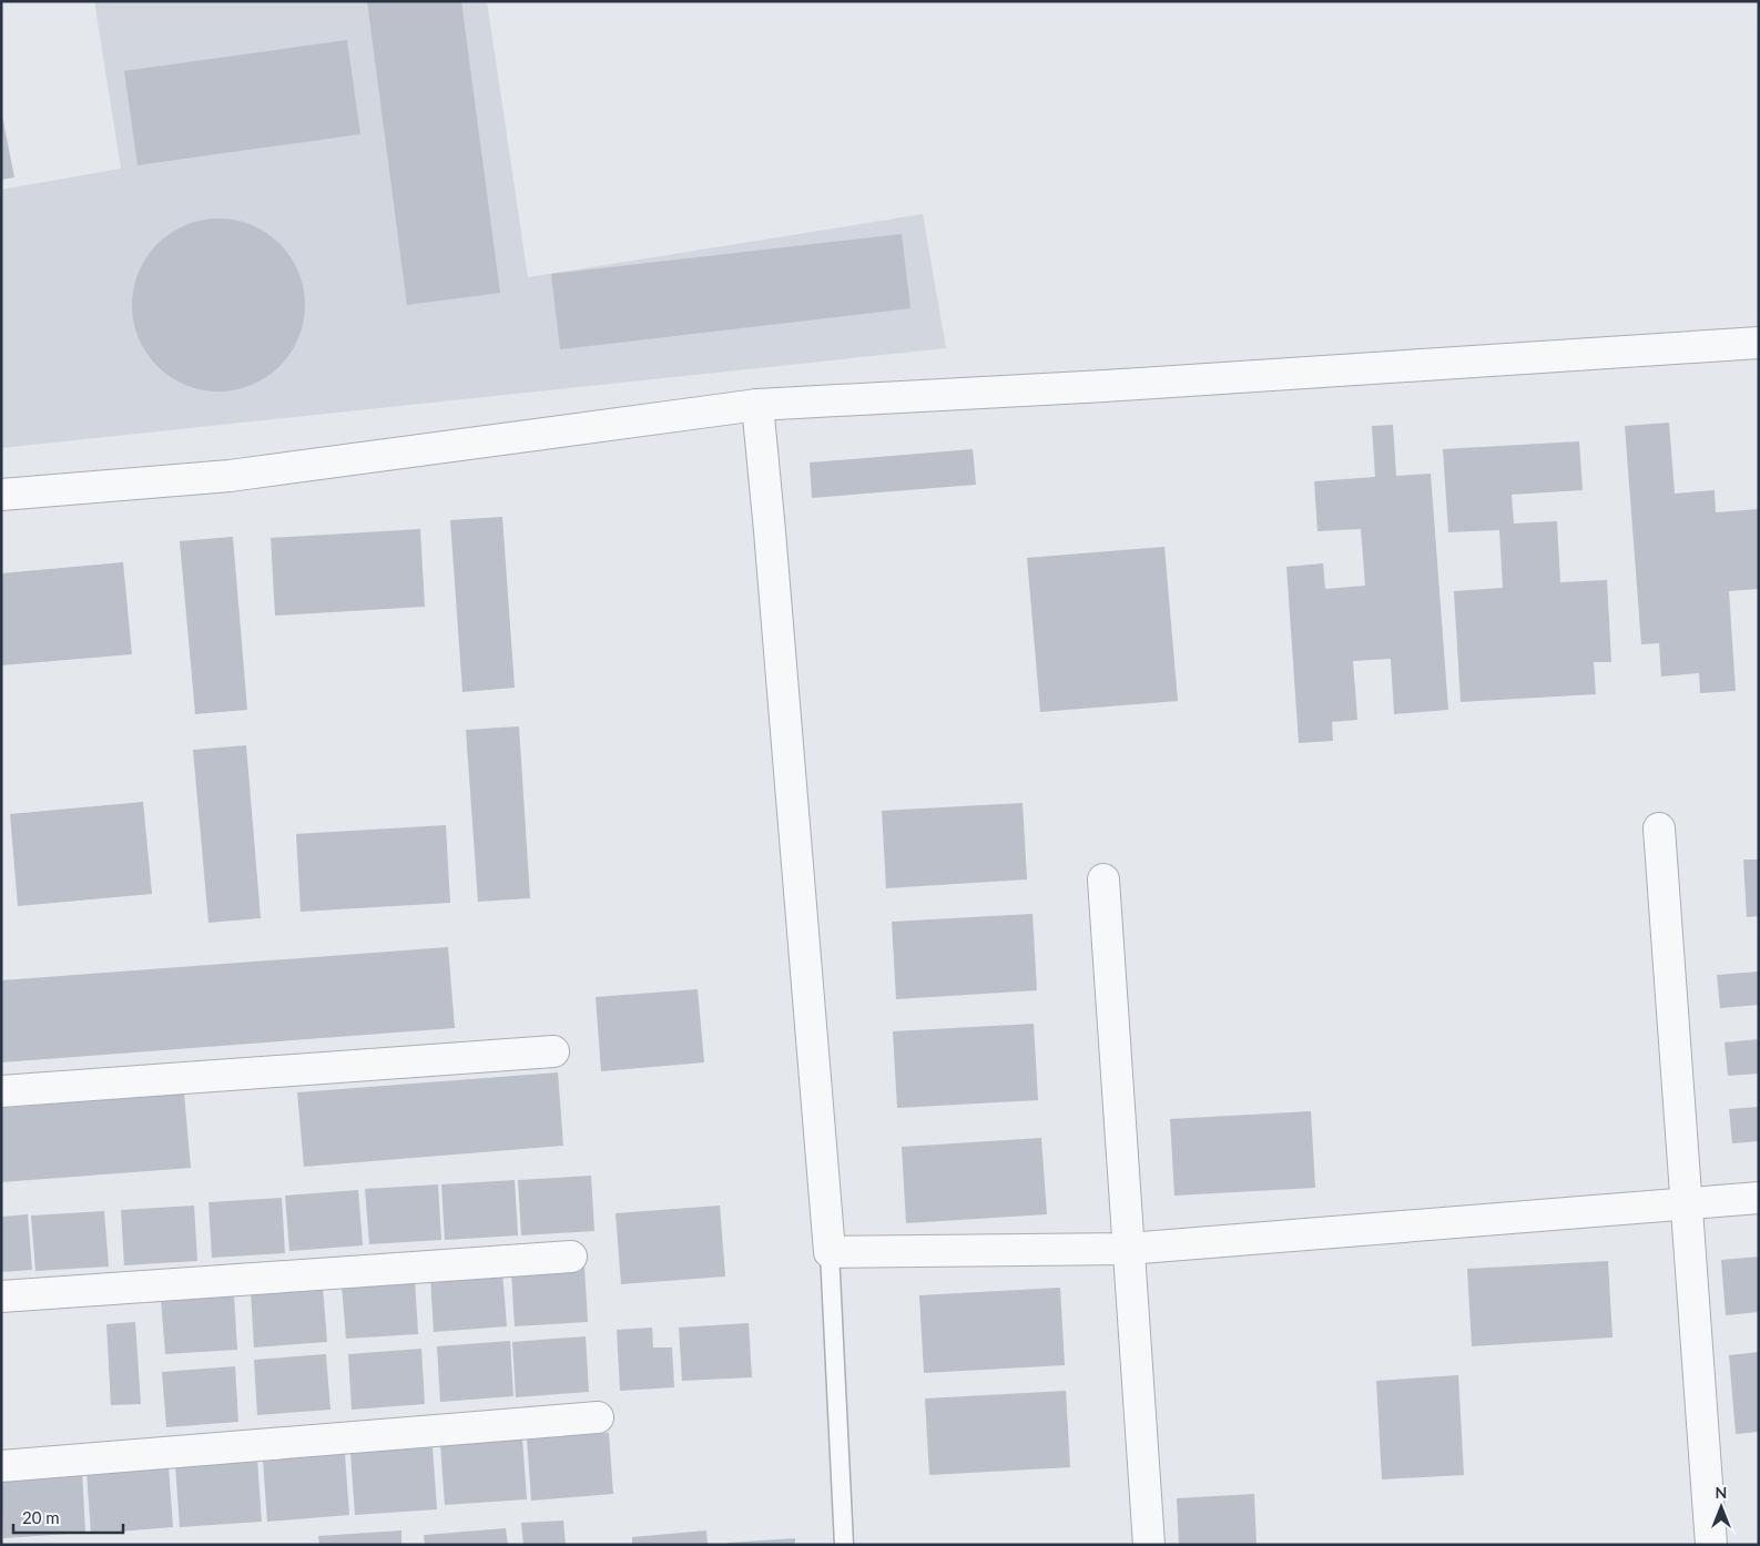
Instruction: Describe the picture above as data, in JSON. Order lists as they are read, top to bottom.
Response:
{
  "scale_bar": "20 m",
  "north": "top"
}
